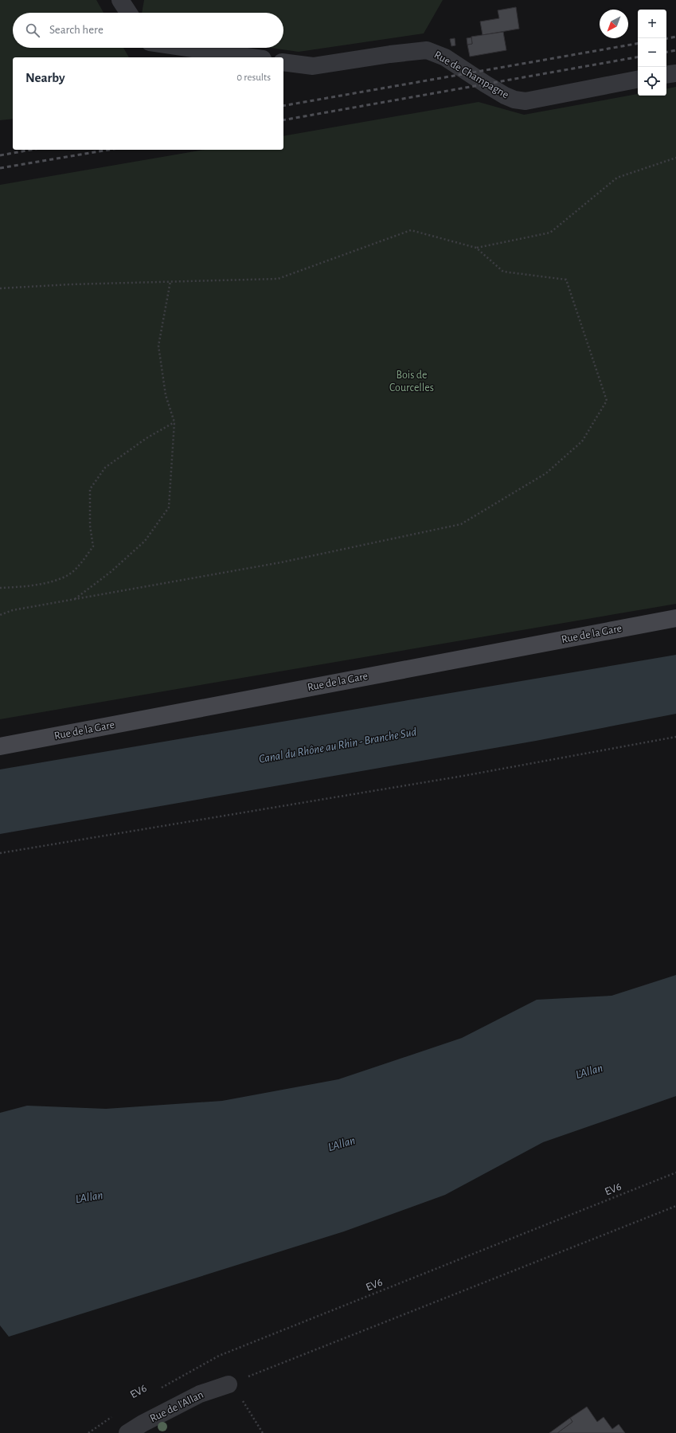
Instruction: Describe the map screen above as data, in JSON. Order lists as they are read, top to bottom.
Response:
{
  "streets": {
    "main road": ["Rue de la Gare"],
    "street": ["Rue de Champagne", "Rue de l'Allan"],
    "path": ["EV6"]
  },
  "water": ["Canal du Rhône au Rhin - Branche Sud", "L'Allan"],
  "parks": ["Bois de Courcelles"],
  "north": "bottom left",
  "page": {
    "map_buttons": ["+", "−"],
    "search": "Search here",
    "heading": ["Nearby", "0 results"]
  }
}
